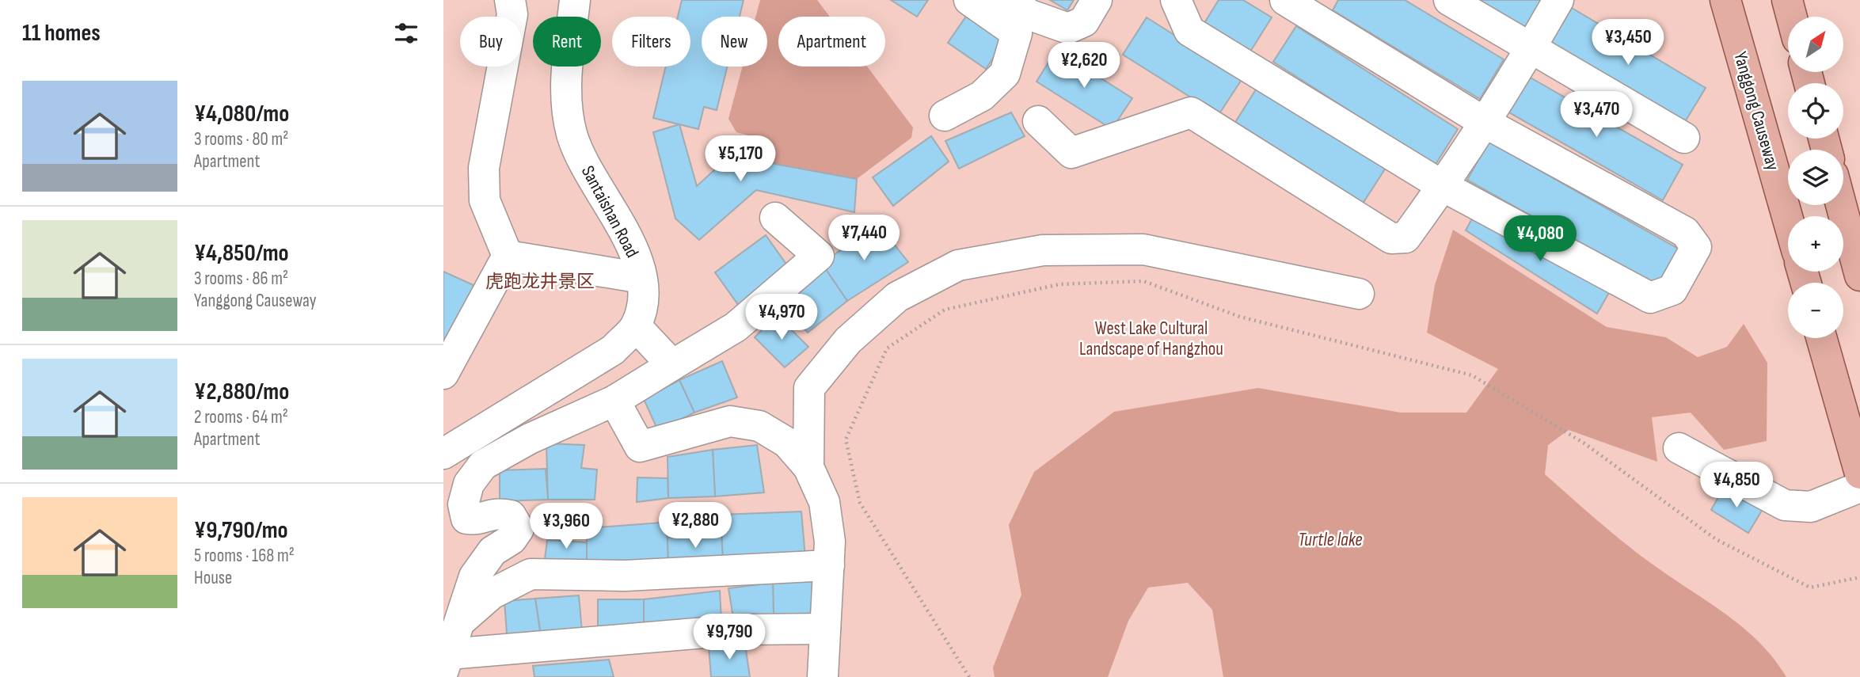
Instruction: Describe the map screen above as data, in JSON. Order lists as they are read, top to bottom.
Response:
{
  "streets": {
    "main road": ["Yanggong Causeway"],
    "street": ["Santaishan Road"]
  },
  "water": ["Turtle lake"],
  "parks": ["虎跑龙井景区", "West Lake Cultural Landscape of Hangzhou"],
  "north": "top right",
  "page": {
    "heading": "11 homes",
    "map_buttons": ["+", "−"],
    "chip": [
      "Buy",
      "Rent",
      "Filters",
      "New",
      "Apartment"
    ],
    "price": [
      "¥3,450",
      "¥2,620",
      "¥3,470",
      "¥5,170",
      "¥7,440",
      "¥4,080",
      "¥4,970",
      "¥4,850",
      "¥2,880",
      "¥3,960",
      "¥9,790"
    ],
    "list": [
      {
        "name": "¥4,080/mo",
        "note": "3 rooms · 80 m² · Apartment"
      },
      {
        "name": "¥4,850/mo",
        "note": "3 rooms · 86 m² · Yanggong Causeway"
      },
      {
        "name": "¥2,880/mo",
        "note": "2 rooms · 64 m² · Apartment"
      },
      {
        "name": "¥9,790/mo",
        "note": "5 rooms · 168 m² · House"
      }
    ]
  }
}
